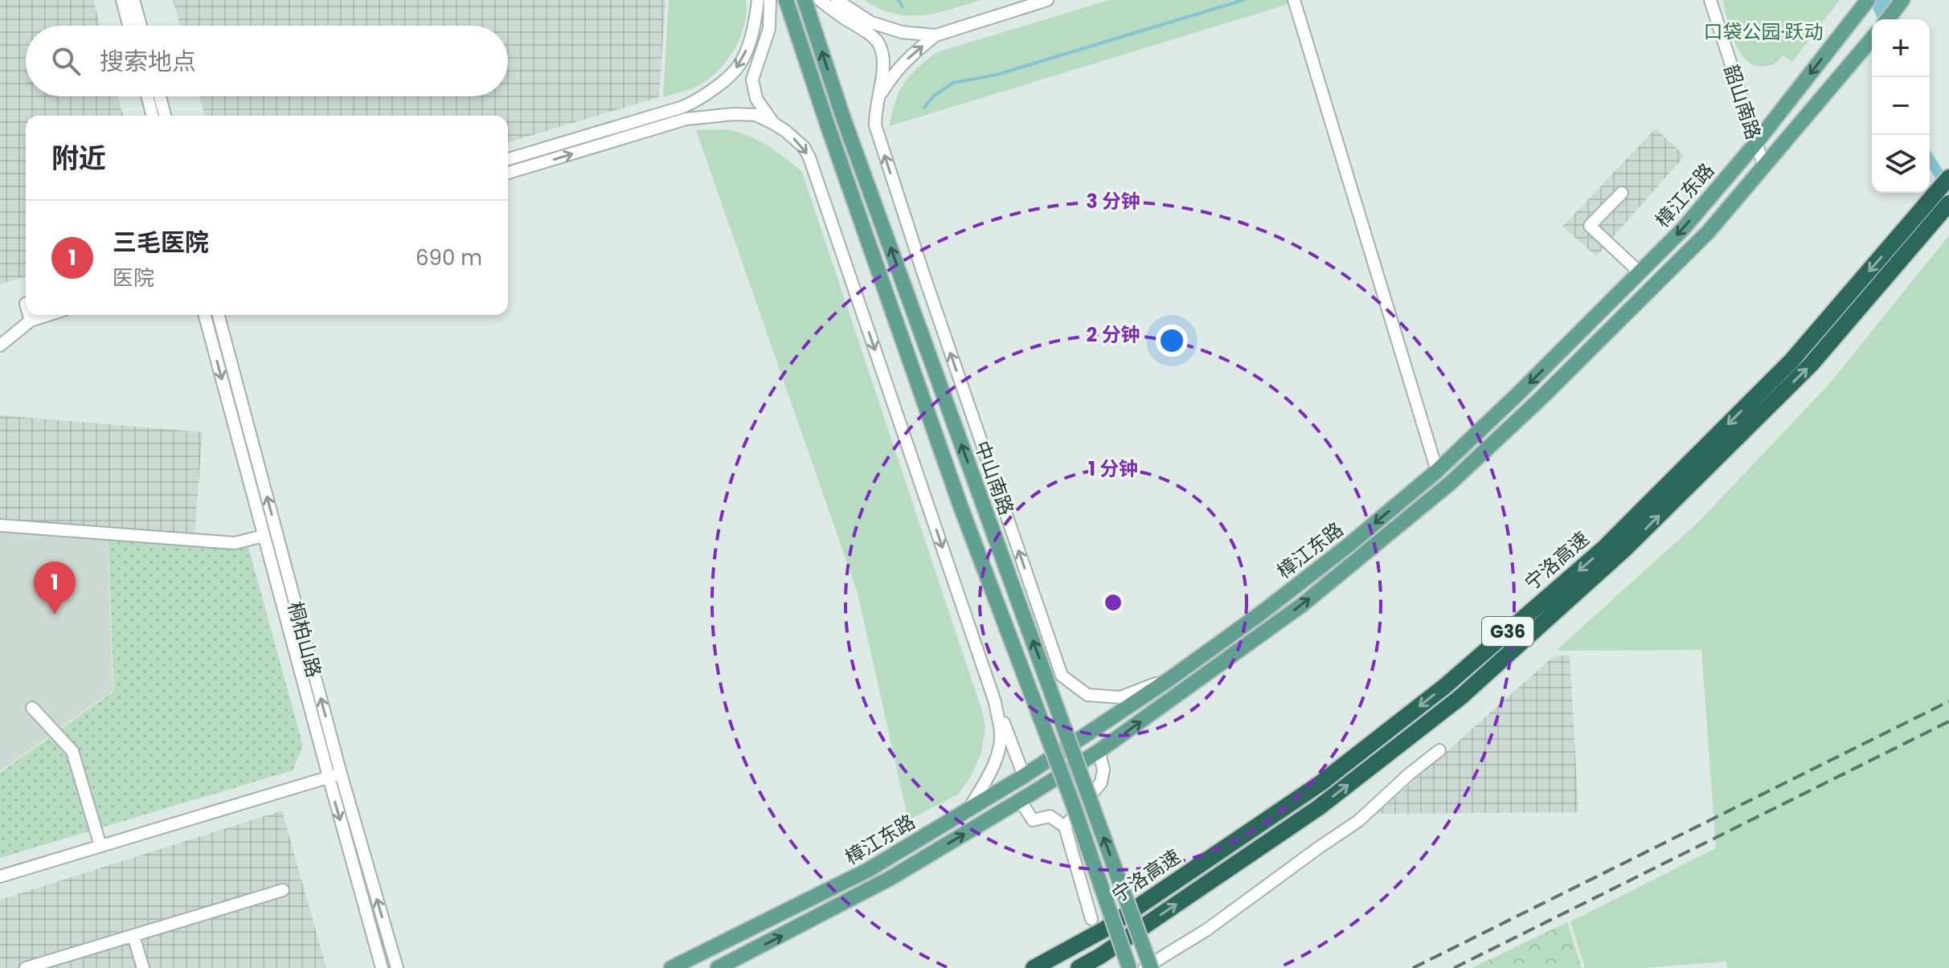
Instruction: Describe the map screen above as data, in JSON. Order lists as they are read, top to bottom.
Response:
{
  "streets": {
    "highway": ["宁洛高速", "G36"],
    "main road": ["樟江东路", "中山南路"],
    "street": ["韶山南路", "桐柏山路"]
  },
  "crossings": [
    ["韶山南路", "樟江东路"]
  ],
  "parks": ["口袋公园·跃动"],
  "page": {
    "map_buttons": ["+", "−"],
    "search": "搜索地点",
    "heading": "附近",
    "list": [
      {
        "mark": "1",
        "name": "三毛医院",
        "note": "医院",
        "value": "690 m"
      }
    ],
    "pins": "1"
  },
  "rings": ["3 分钟", "2 分钟", "1 分钟"]
}
